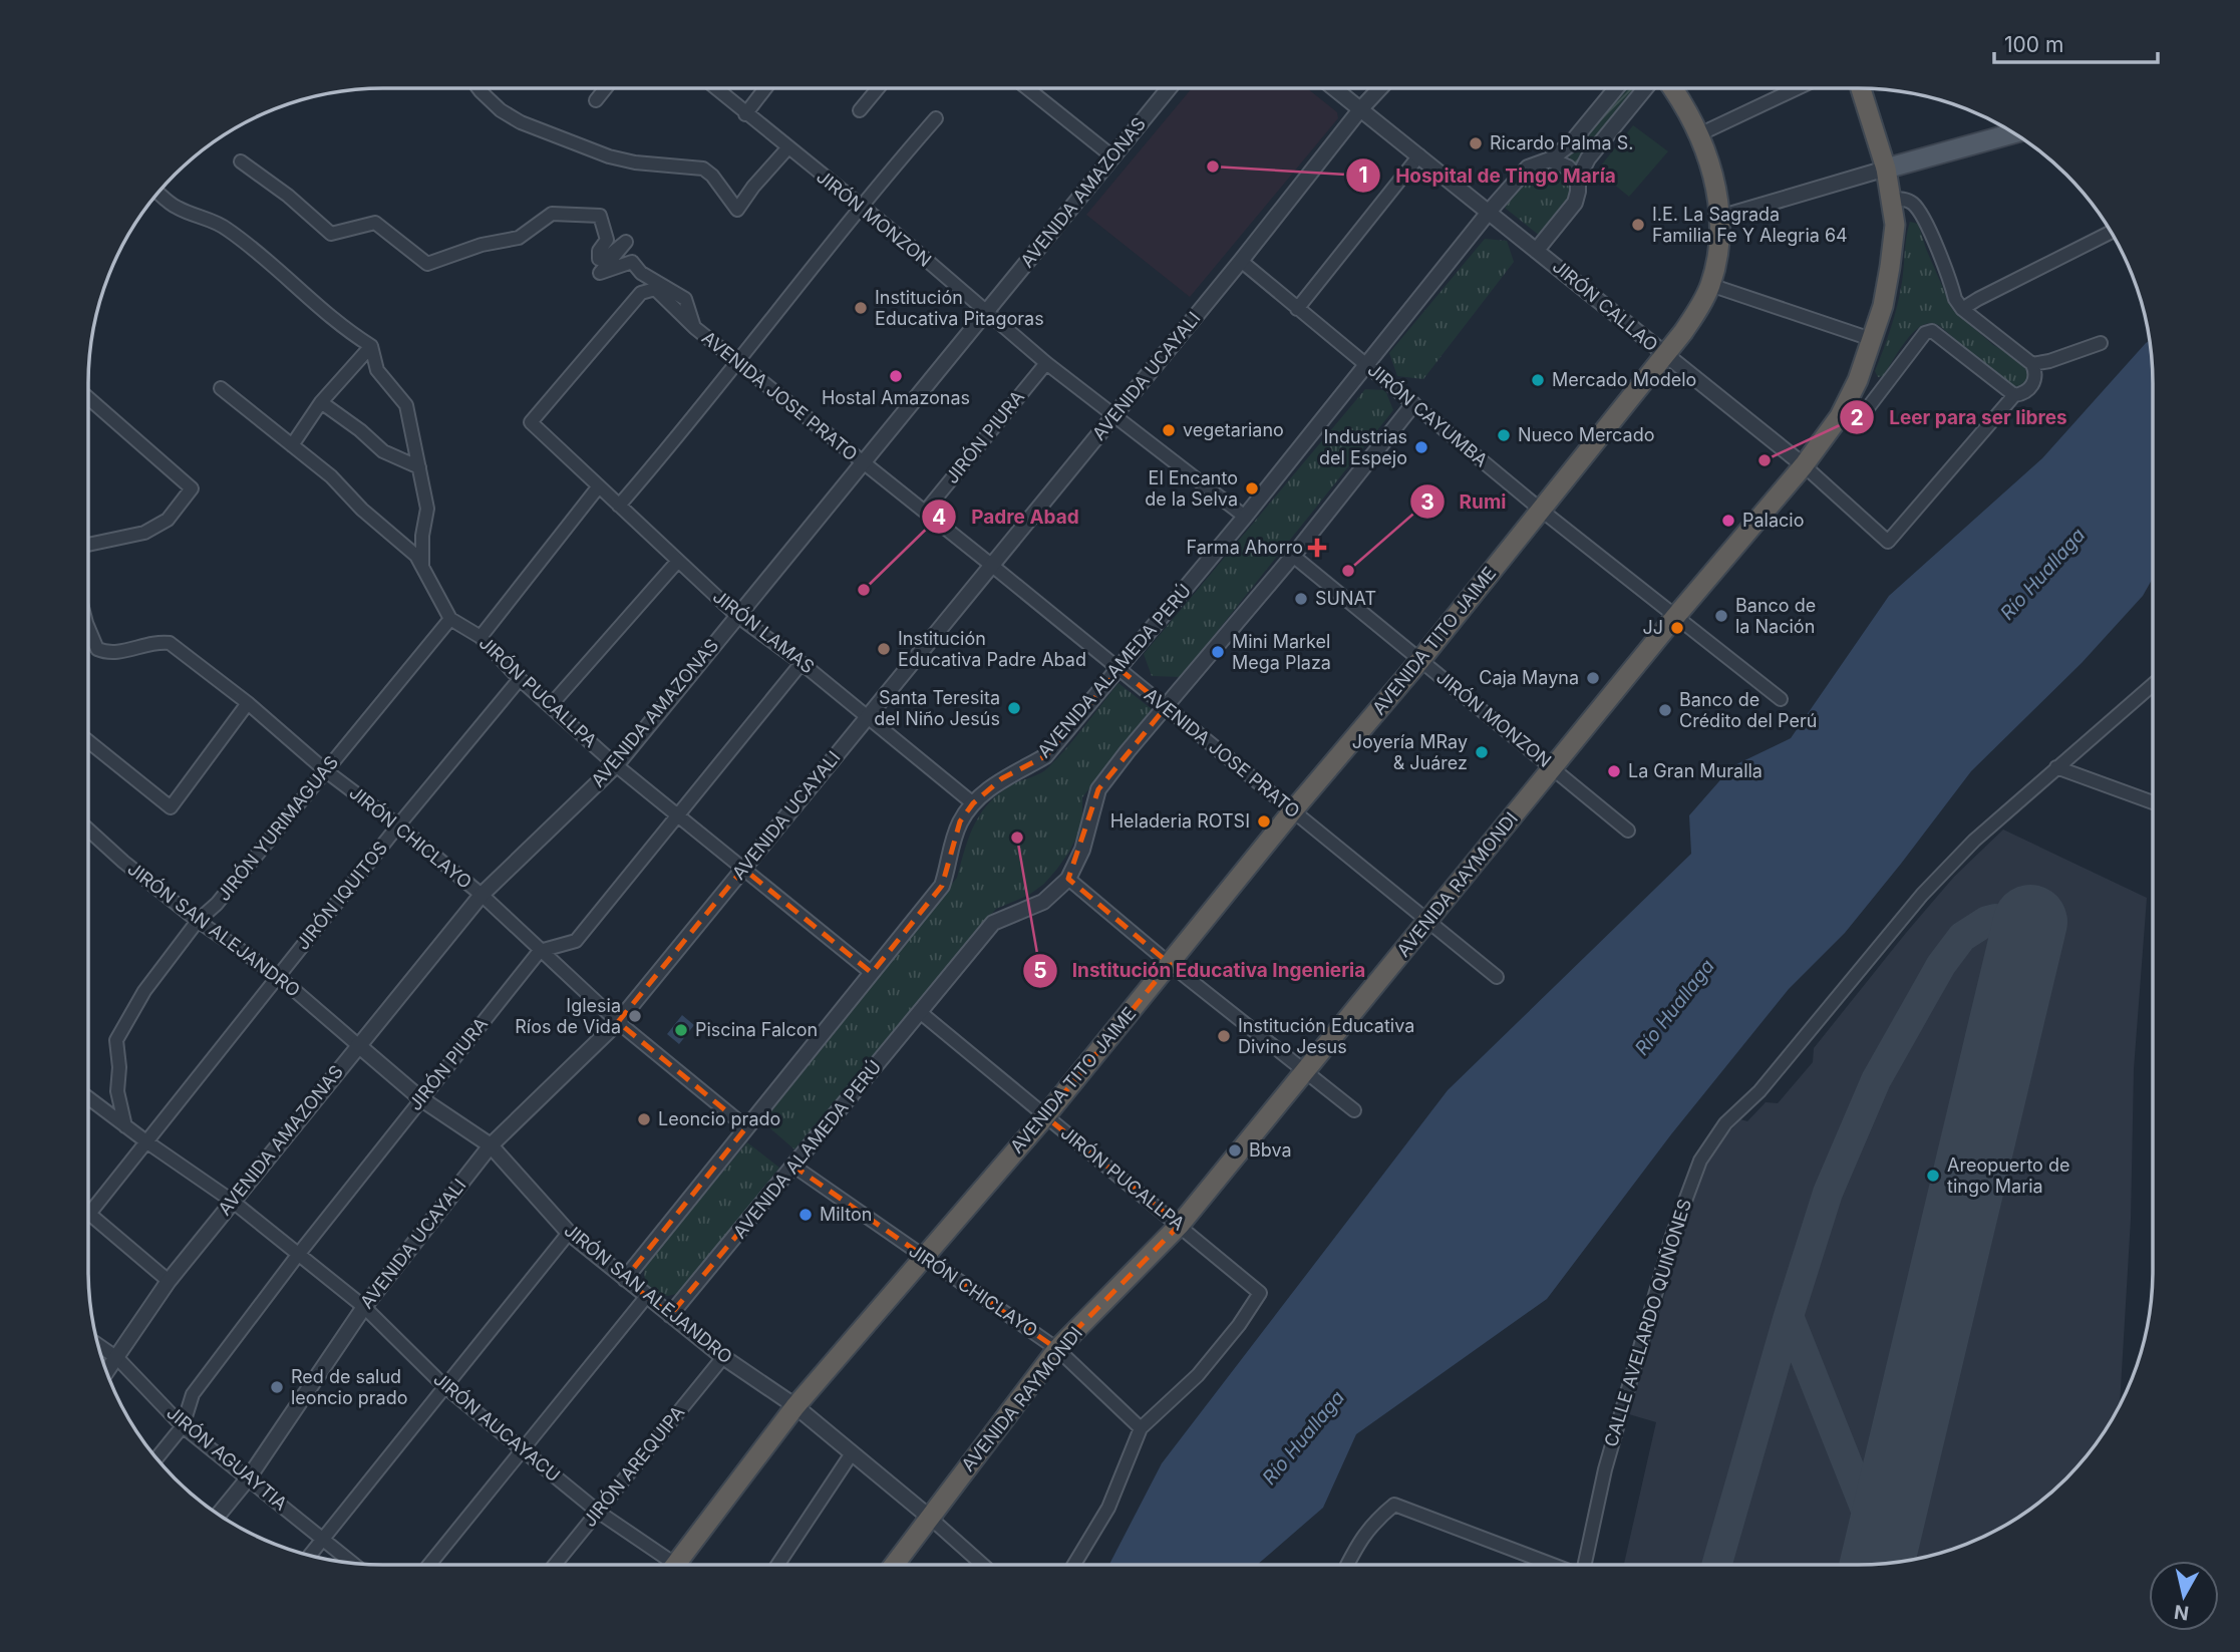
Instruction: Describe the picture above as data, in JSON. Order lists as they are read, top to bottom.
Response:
{
  "streets": {
    "highway": ["AVENIDA TITO JAIME", "AVENIDA RAYMONDI"],
    "street": [
      "AVENIDA AMAZONAS",
      "JIRÓN MONZON",
      "JIRÓN CALLAO",
      "AVENIDA UCAYALI",
      "AVENIDA JOSE PRATO",
      "JIRÓN CAYUMBA",
      "JIRÓN PIURA",
      "JIRÓN LAMAS",
      "AVENIDA ALAMEDA PERÚ",
      "JIRÓN PUCALLPA",
      "JIRÓN YURIMAGUAS",
      "JIRÓN CHICLAYO",
      "JIRÓN IQUITOS",
      "JIRÓN SAN ALEJANDRO",
      "CALLE AVELARDO QUIÑONES",
      "JIRÓN AUCAYACU",
      "JIRÓN AGUAYTIA",
      "JIRÓN AREQUIPA"
    ]
  },
  "crossings": [
    ["AVENIDA AMAZONAS", "JIRÓN MONZON"],
    ["AVENIDA AMAZONAS", "AVENIDA JOSE PRATO"],
    ["AVENIDA AMAZONAS", "JIRÓN LAMAS"],
    ["AVENIDA AMAZONAS", "JIRÓN PUCALLPA"],
    ["AVENIDA AMAZONAS", "JIRÓN CHICLAYO"],
    ["AVENIDA AMAZONAS", "JIRÓN IQUITOS"],
    ["AVENIDA AMAZONAS", "JIRÓN SAN ALEJANDRO"],
    ["AVENIDA AMAZONAS", "JIRÓN AUCAYACU"],
    ["AVENIDA AMAZONAS", "JIRÓN AGUAYTIA"],
    ["JIRÓN MONZON", "AVENIDA UCAYALI"],
    ["JIRÓN MONZON", "JIRÓN PIURA"],
    ["JIRÓN MONZON", "AVENIDA TITO JAIME"],
    ["JIRÓN MONZON", "AVENIDA ALAMEDA PERÚ"],
    ["JIRÓN MONZON", "AVENIDA RAYMONDI"],
    ["JIRÓN CALLAO", "AVENIDA UCAYALI"],
    ["JIRÓN CALLAO", "AVENIDA TITO JAIME"],
    ["JIRÓN CALLAO", "AVENIDA ALAMEDA PERÚ"],
    ["JIRÓN CALLAO", "AVENIDA RAYMONDI"],
    ["AVENIDA UCAYALI", "AVENIDA JOSE PRATO"],
    ["AVENIDA UCAYALI", "JIRÓN CAYUMBA"],
    ["AVENIDA UCAYALI", "JIRÓN LAMAS"],
    ["AVENIDA UCAYALI", "JIRÓN PUCALLPA"],
    ["AVENIDA UCAYALI", "JIRÓN CHICLAYO"],
    ["AVENIDA UCAYALI", "JIRÓN SAN ALEJANDRO"],
    ["AVENIDA UCAYALI", "JIRÓN AUCAYACU"],
    ["AVENIDA UCAYALI", "JIRÓN AGUAYTIA"],
    ["AVENIDA JOSE PRATO", "JIRÓN PIURA"],
    ["AVENIDA JOSE PRATO", "JIRÓN LAMAS"],
    ["AVENIDA JOSE PRATO", "AVENIDA TITO JAIME"],
    ["AVENIDA JOSE PRATO", "AVENIDA ALAMEDA PERÚ"],
    ["AVENIDA JOSE PRATO", "AVENIDA RAYMONDI"],
    ["JIRÓN CAYUMBA", "AVENIDA TITO JAIME"],
    ["JIRÓN CAYUMBA", "AVENIDA ALAMEDA PERÚ"],
    ["JIRÓN CAYUMBA", "AVENIDA RAYMONDI"],
    ["JIRÓN PIURA", "JIRÓN CHICLAYO"],
    ["JIRÓN PIURA", "JIRÓN SAN ALEJANDRO"],
    ["JIRÓN PIURA", "JIRÓN AUCAYACU"],
    ["JIRÓN PIURA", "JIRÓN AGUAYTIA"],
    ["JIRÓN LAMAS", "AVENIDA ALAMEDA PERÚ"],
    ["AVENIDA TITO JAIME", "JIRÓN PUCALLPA"],
    ["AVENIDA TITO JAIME", "JIRÓN CHICLAYO"],
    ["AVENIDA TITO JAIME", "JIRÓN SAN ALEJANDRO"],
    ["AVENIDA ALAMEDA PERÚ", "JIRÓN PUCALLPA"],
    ["AVENIDA ALAMEDA PERÚ", "JIRÓN CHICLAYO"],
    ["AVENIDA ALAMEDA PERÚ", "JIRÓN SAN ALEJANDRO"],
    ["JIRÓN PUCALLPA", "JIRÓN YURIMAGUAS"],
    ["JIRÓN PUCALLPA", "JIRÓN CHICLAYO"],
    ["JIRÓN PUCALLPA", "AVENIDA RAYMONDI"],
    ["JIRÓN PUCALLPA", "JIRÓN IQUITOS"],
    ["JIRÓN YURIMAGUAS", "JIRÓN CHICLAYO"],
    ["JIRÓN YURIMAGUAS", "JIRÓN SAN ALEJANDRO"],
    ["JIRÓN YURIMAGUAS", "JIRÓN AUCAYACU"],
    ["JIRÓN CHICLAYO", "AVENIDA RAYMONDI"],
    ["JIRÓN CHICLAYO", "JIRÓN IQUITOS"],
    ["AVENIDA RAYMONDI", "JIRÓN SAN ALEJANDRO"],
    ["JIRÓN IQUITOS", "JIRÓN SAN ALEJANDRO"],
    ["JIRÓN IQUITOS", "JIRÓN AUCAYACU"],
    ["JIRÓN SAN ALEJANDRO", "JIRÓN AREQUIPA"],
    ["JIRÓN AUCAYACU", "JIRÓN AREQUIPA"]
  ],
  "water": ["Río Huallaga"],
  "places": {
    "other": [
      "Ricardo Palma S.",
      "Hospital de Tingo María",
      "I.E. La Sagrada Familia Fe Y Alegria 64",
      "Institución Educativa Pitagoras",
      "Hostal Amazonas",
      "Mercado Modelo",
      "vegetariano",
      "Nueco Mercado",
      "Industrias del Espejo",
      "Leer para ser libres",
      "El Encanto de la Selva",
      "Palacio",
      "Rumi",
      "Padre Abad",
      "SUNAT",
      "Banco de la Nación",
      "JJ",
      "Institución Educativa Padre Abad",
      "Mini Markel Mega Plaza",
      "Caja Mayna",
      "Santa Teresita del Niño Jesús",
      "Banco de Crédito del Perú",
      "Joyería MRay & Juárez",
      "La Gran Muralla",
      "Heladeria ROTSI",
      "Institución Educativa Ingenieria",
      "Iglesia Ríos de Vida",
      "Piscina Falcon",
      "Institución Educativa Divino Jesus",
      "Leoncio prado",
      "Bbva",
      "Areopuerto de tingo Maria",
      "Milton",
      "Red de salud leoncio prado"
    ],
    "health": ["Farma Ahorro"]
  },
  "scale_bar": "100 m",
  "north": "bottom"
}
